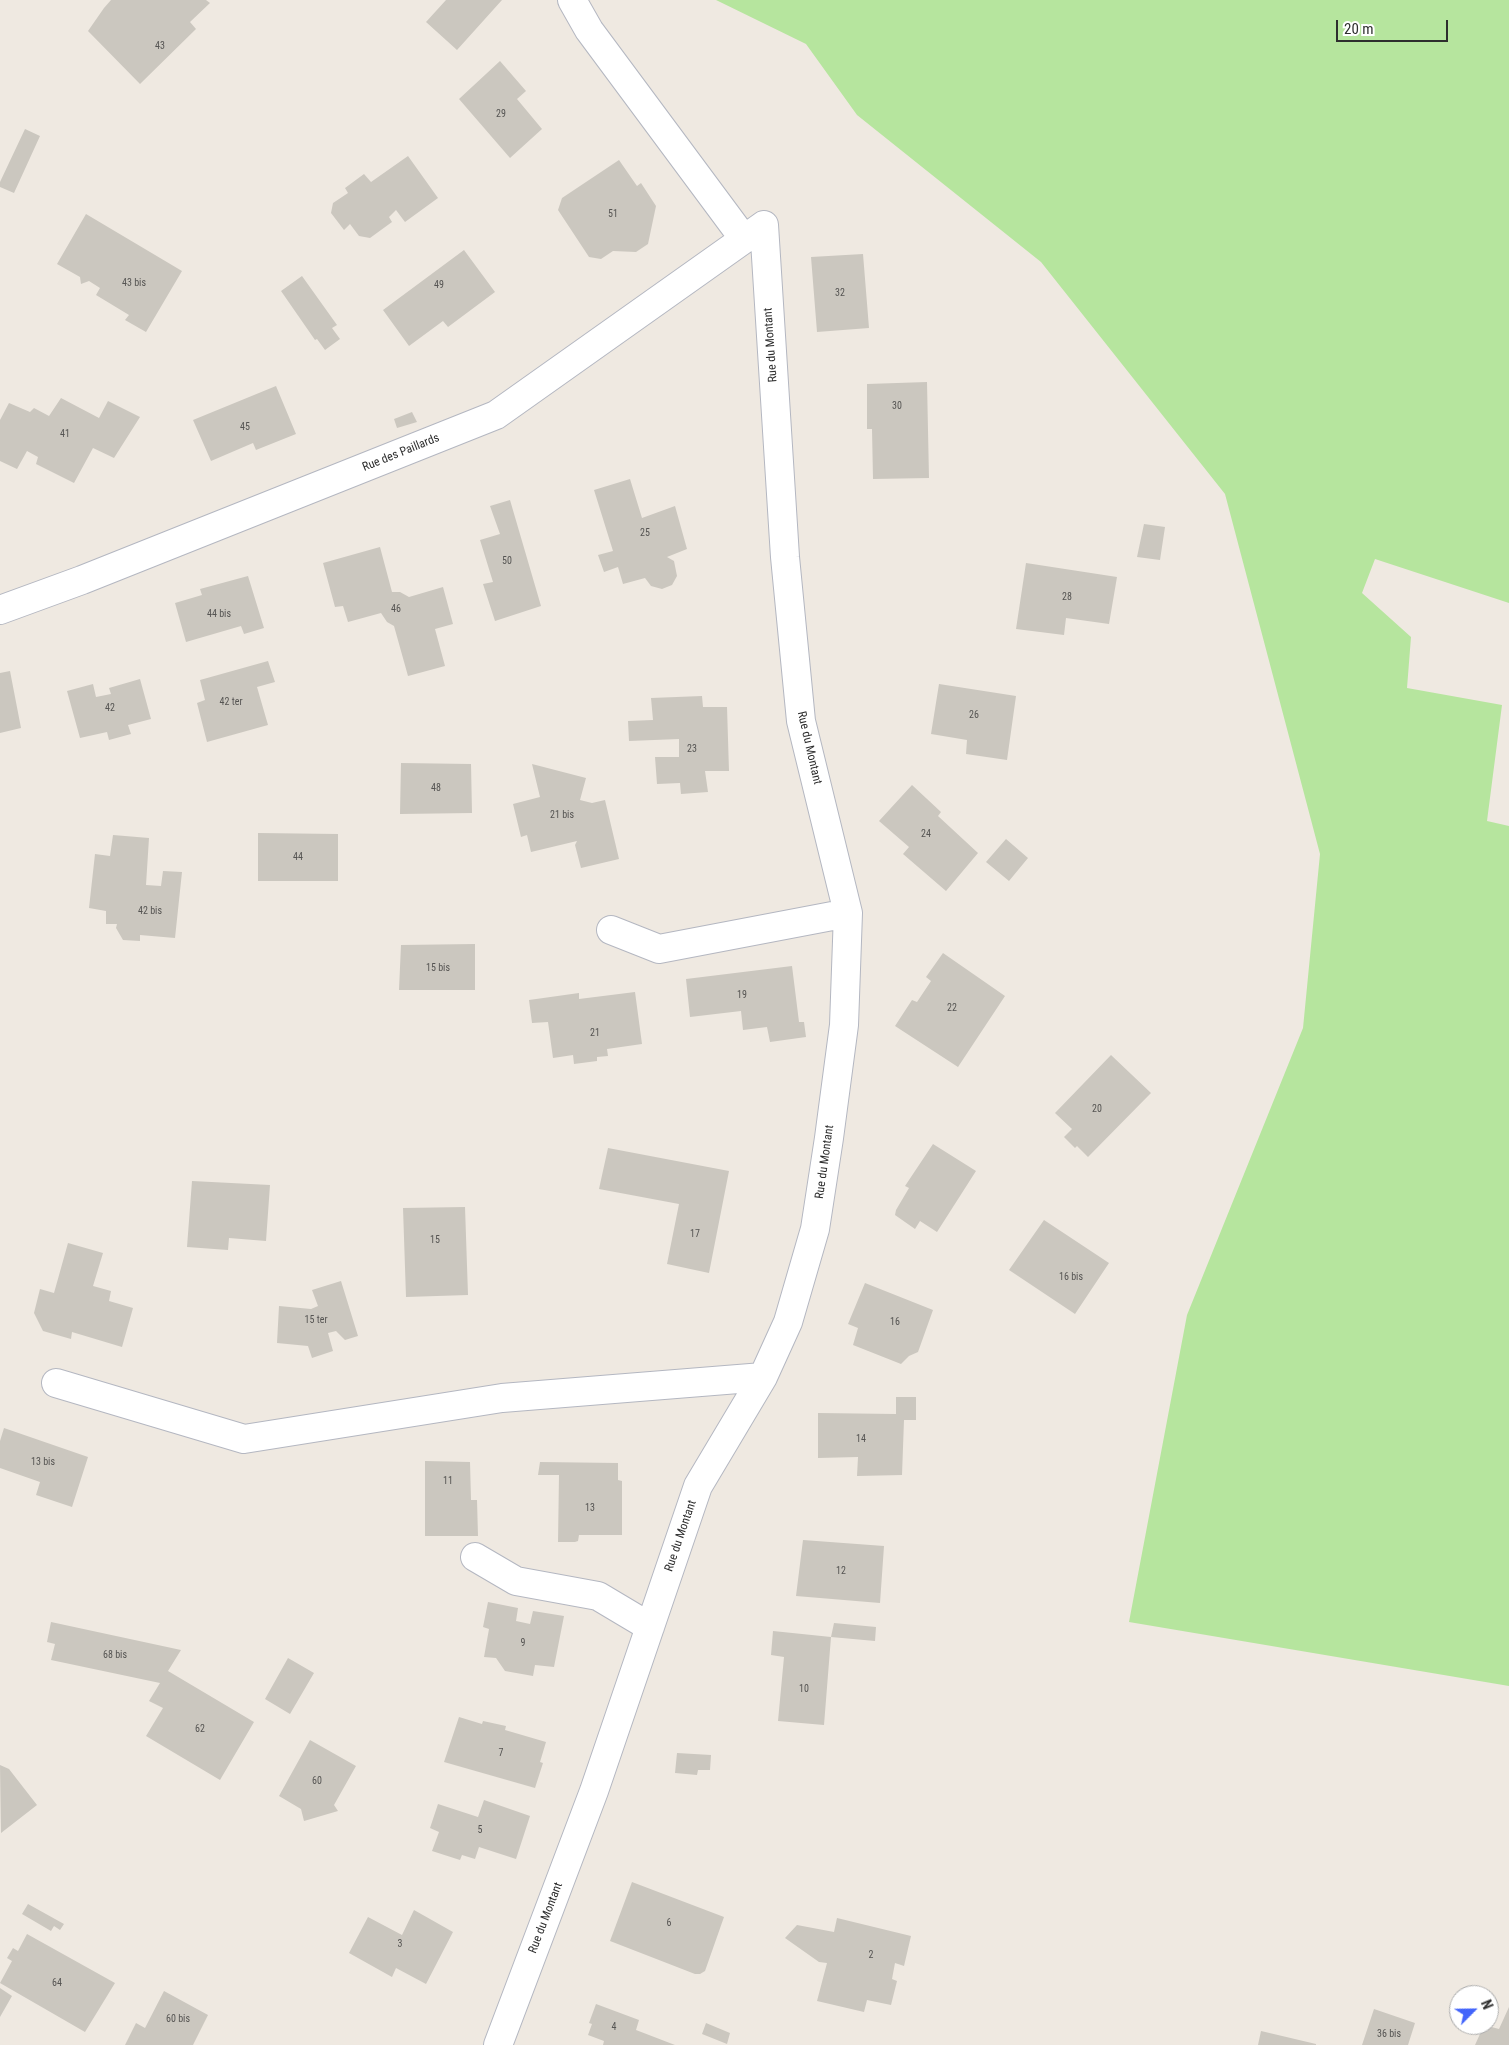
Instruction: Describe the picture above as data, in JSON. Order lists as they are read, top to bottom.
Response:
{
  "streets": {
    "street": ["Rue du Montant", "Rue des Paillards"]
  },
  "crossings": [
    ["Rue du Montant", "Rue des Paillards"]
  ],
  "house_numbers": [
    "43",
    "29",
    "51",
    "43 bis",
    "49",
    "32",
    "30",
    "45",
    "41",
    "25",
    "50",
    "28",
    "46",
    "44 bis",
    "42 ter",
    "42",
    "26",
    "23",
    "48",
    "21 bis",
    "24",
    "44",
    "42 bis",
    "15 bis",
    "19",
    "22",
    "21",
    "20",
    "17",
    "15",
    "16 bis",
    "15 ter",
    "16",
    "14",
    "13 bis",
    "11",
    "13",
    "12",
    "9",
    "68 bis",
    "10",
    "62",
    "7",
    "60",
    "5",
    "6",
    "3",
    "2",
    "64",
    "60 bis",
    "4",
    "36 bis"
  ],
  "scale_bar": "20 m",
  "north": "top right"
}
